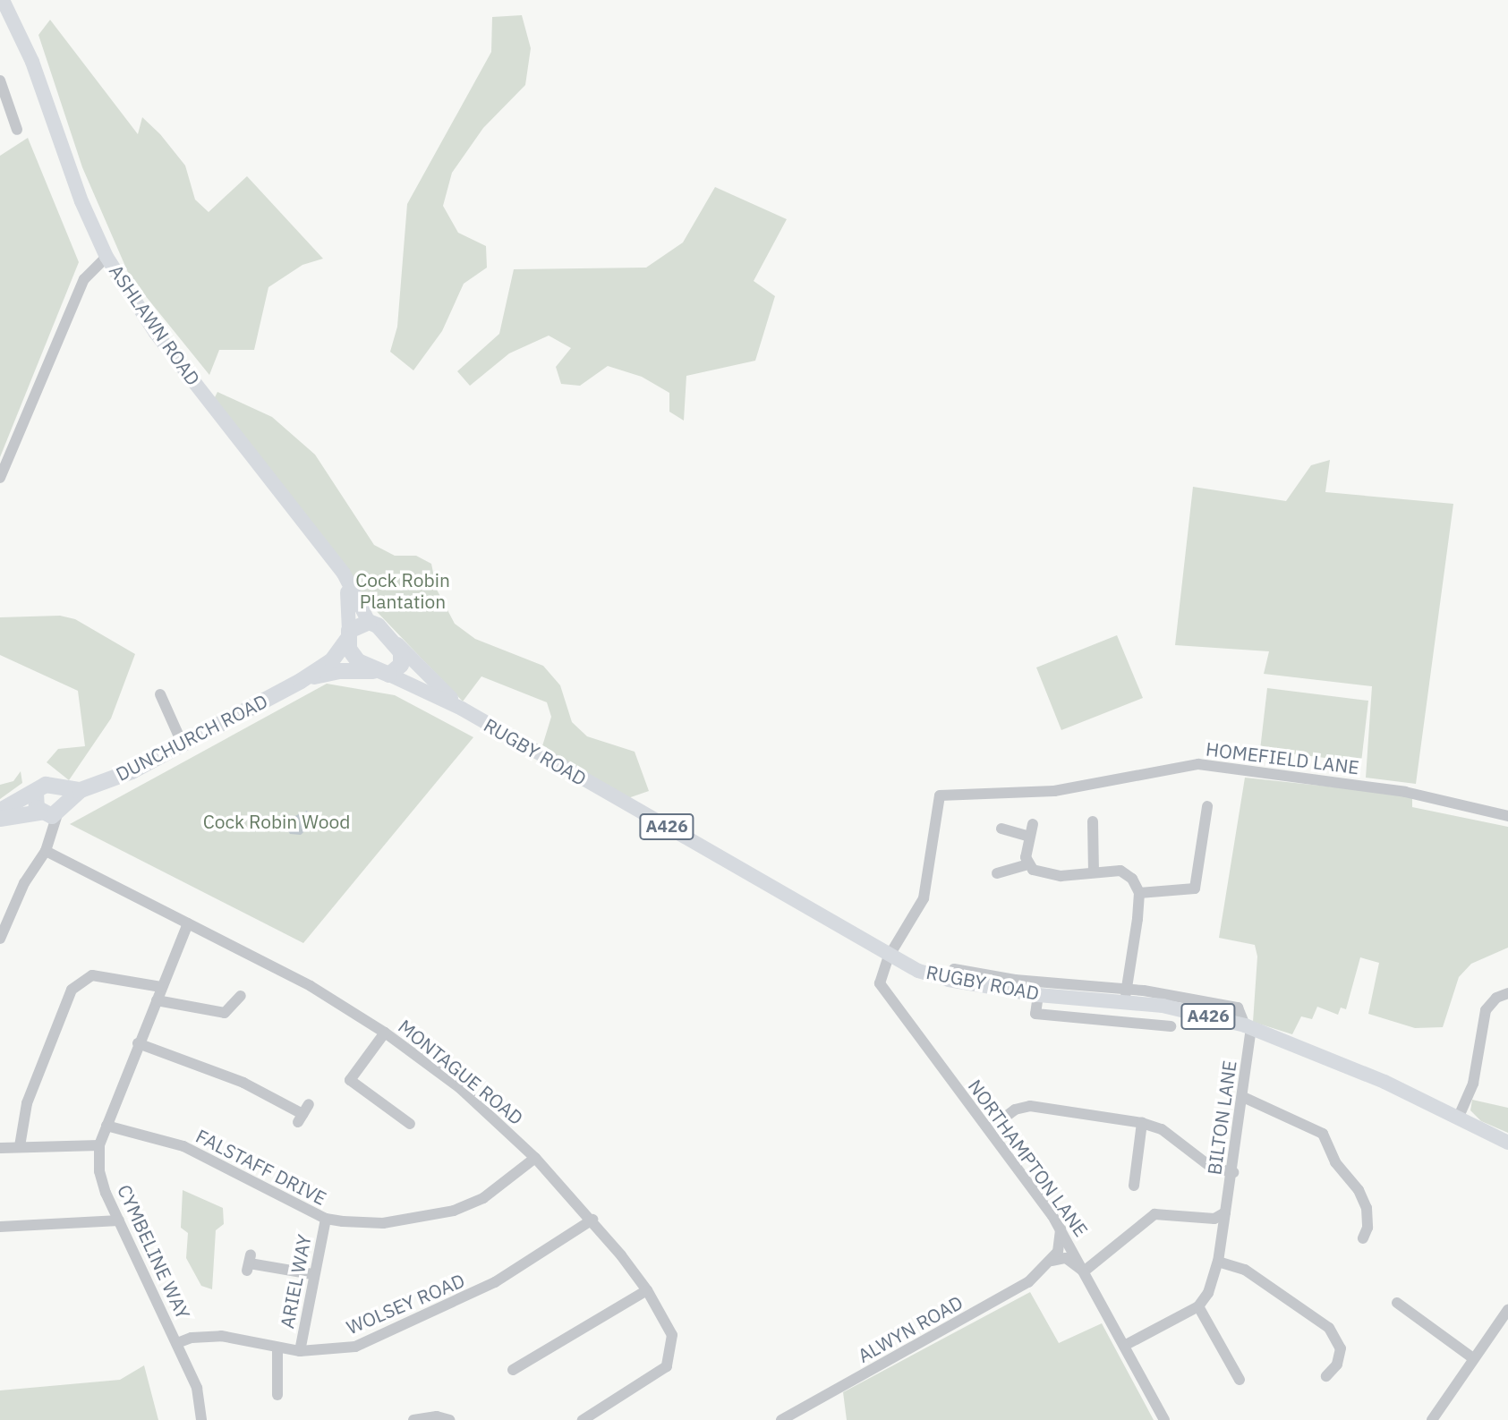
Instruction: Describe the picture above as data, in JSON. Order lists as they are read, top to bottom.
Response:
{
  "streets": {
    "highway": ["DUNCHURCH ROAD", "A426"],
    "main road": ["ASHLAWN ROAD", "RUGBY ROAD"],
    "street": [
      "HOMEFIELD LANE",
      "MONTAGUE ROAD",
      "BILTON LANE",
      "NORTHAMPTON LANE",
      "FALSTAFF DRIVE",
      "CYMBELINE WAY",
      "ARIEL WAY",
      "WOLSEY ROAD",
      "ALWYN ROAD"
    ]
  },
  "crossings": [
    ["ASHLAWN ROAD", "DUNCHURCH ROAD"],
    ["DUNCHURCH ROAD", "RUGBY ROAD"],
    ["RUGBY ROAD", "BILTON LANE"],
    ["RUGBY ROAD", "NORTHAMPTON LANE"],
    ["HOMEFIELD LANE", "NORTHAMPTON LANE"],
    ["MONTAGUE ROAD", "FALSTAFF DRIVE"],
    ["MONTAGUE ROAD", "CYMBELINE WAY"],
    ["MONTAGUE ROAD", "WOLSEY ROAD"],
    ["FALSTAFF DRIVE", "CYMBELINE WAY"],
    ["FALSTAFF DRIVE", "ARIEL WAY"],
    ["CYMBELINE WAY", "WOLSEY ROAD"],
    ["ARIEL WAY", "WOLSEY ROAD"]
  ],
  "parks": ["Cock Robin Plantation", "Cock Robin Wood"]
}
